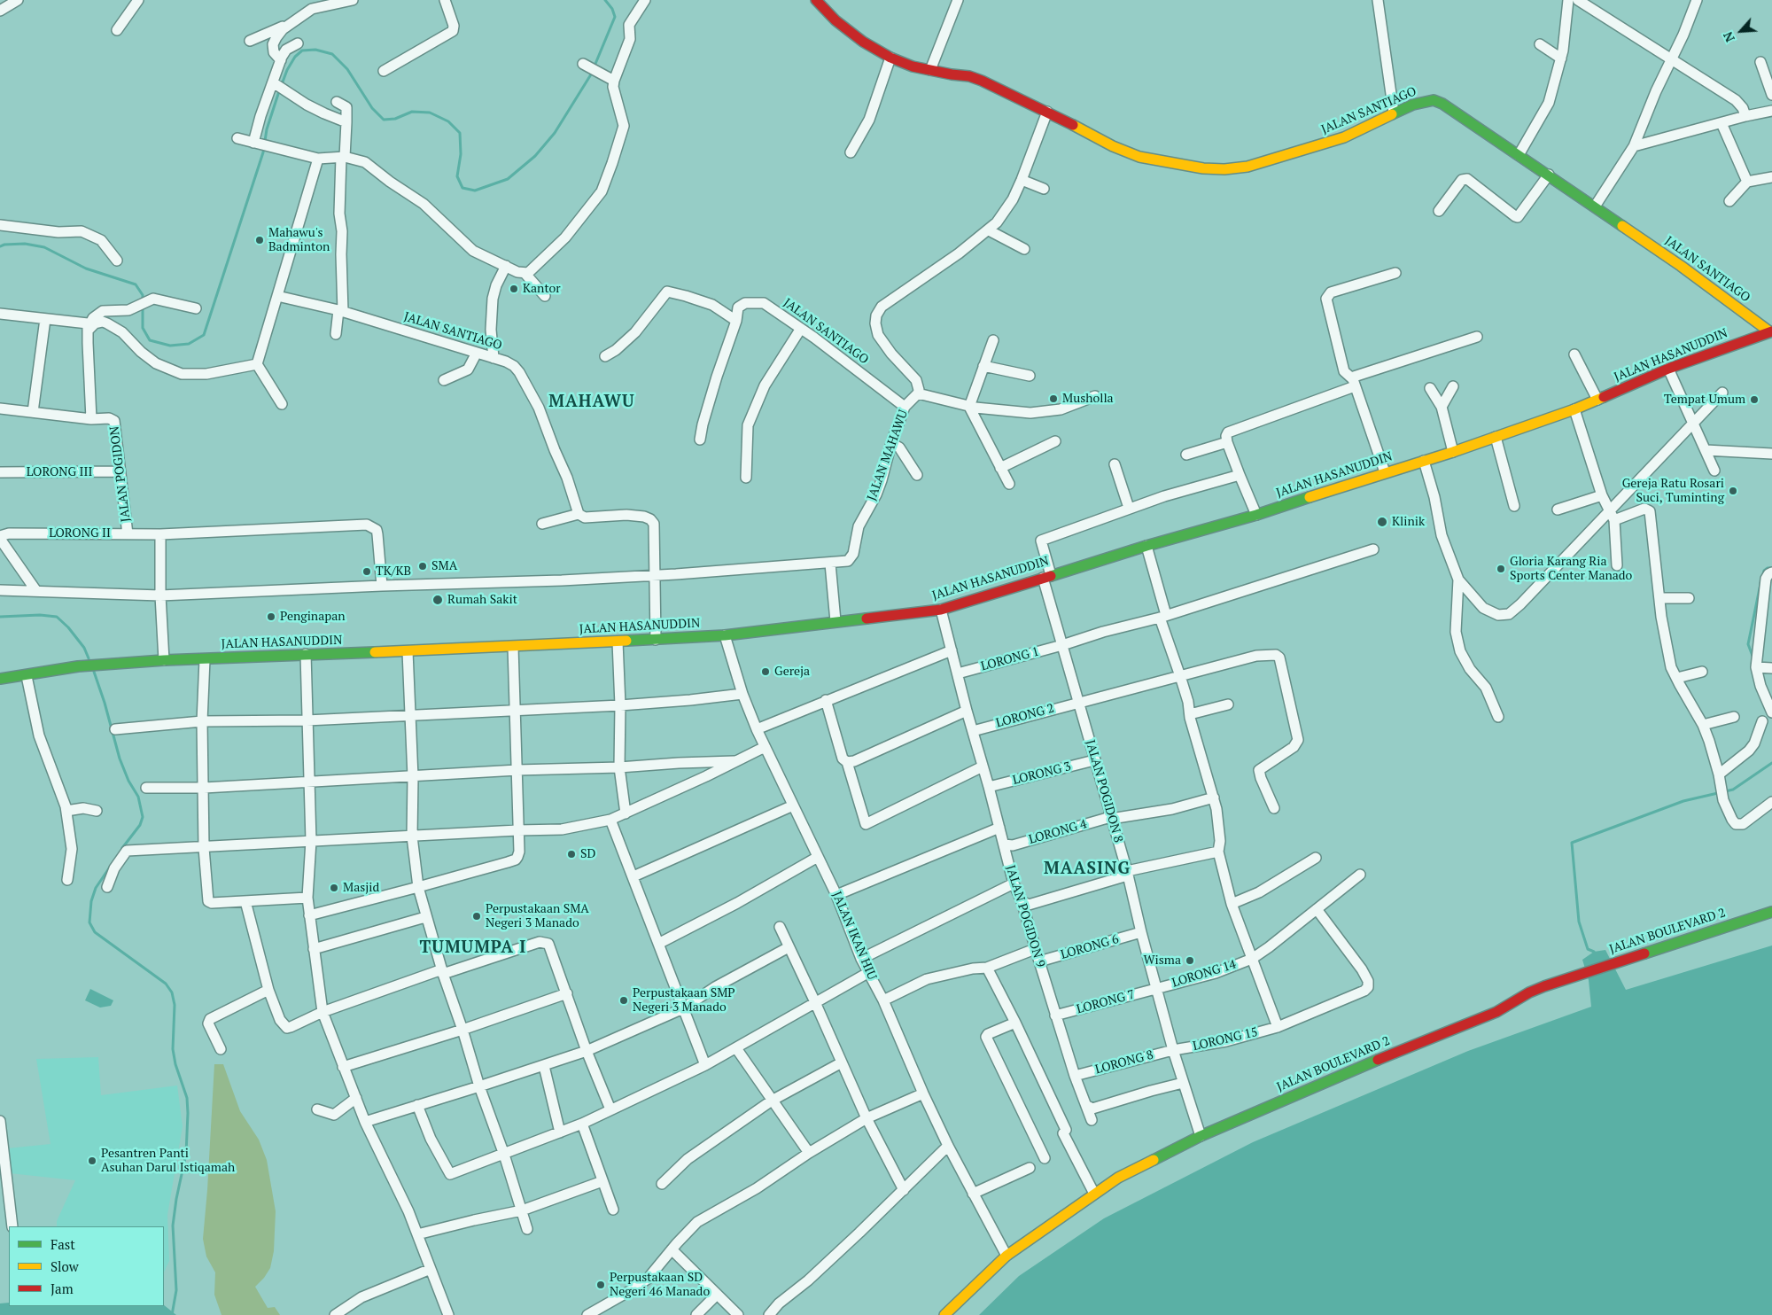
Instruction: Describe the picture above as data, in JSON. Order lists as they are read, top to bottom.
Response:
{
  "streets": {
    "main road": ["JALAN SANTIAGO", "JALAN HASANUDDIN", "JALAN BOULEVARD 2"],
    "street": [
      "JALAN MAHAWU",
      "LORONG III",
      "JALAN POGIDON",
      "LORONG II",
      "LORONG 1",
      "LORONG 2",
      "LORONG 3",
      "JALAN POGIDON 8",
      "LORONG 4",
      "JALAN POGIDON 9",
      "JALAN IKAN HIU",
      "LORONG 6",
      "LORONG 14",
      "LORONG 7",
      "LORONG 15",
      "LORONG 8"
    ]
  },
  "crossings": [
    ["JALAN SANTIAGO", "JALAN HASANUDDIN"],
    ["JALAN SANTIAGO", "JALAN MAHAWU"],
    ["JALAN HASANUDDIN", "JALAN POGIDON 8"],
    ["JALAN HASANUDDIN", "JALAN POGIDON 9"],
    ["JALAN HASANUDDIN", "JALAN IKAN HIU"],
    ["LORONG III", "JALAN POGIDON"],
    ["JALAN POGIDON", "LORONG II"],
    ["LORONG 1", "JALAN POGIDON 8"],
    ["LORONG 1", "JALAN POGIDON 9"],
    ["LORONG 2", "JALAN POGIDON 8"],
    ["LORONG 2", "JALAN POGIDON 9"],
    ["LORONG 3", "JALAN POGIDON 8"],
    ["LORONG 3", "JALAN POGIDON 9"],
    ["JALAN POGIDON 8", "LORONG 4"],
    ["JALAN POGIDON 8", "JALAN BOULEVARD 2"],
    ["JALAN POGIDON 8", "LORONG 6"],
    ["JALAN POGIDON 8", "LORONG 14"],
    ["JALAN POGIDON 8", "LORONG 7"],
    ["JALAN POGIDON 8", "LORONG 15"],
    ["JALAN POGIDON 8", "LORONG 8"],
    ["LORONG 4", "JALAN POGIDON 9"],
    ["JALAN POGIDON 9", "LORONG 6"],
    ["JALAN POGIDON 9", "LORONG 7"],
    ["JALAN POGIDON 9", "LORONG 8"],
    ["JALAN BOULEVARD 2", "JALAN IKAN HIU"],
    ["LORONG 14", "LORONG 7"],
    ["LORONG 14", "LORONG 15"],
    ["LORONG 15", "LORONG 8"]
  ],
  "districts": ["MAHAWU", "MAASING", "TUMUMPA I"],
  "places": [
    "Mahawu's Badminton",
    "Kantor",
    "Musholla",
    "Tempat Umum",
    "Gereja Ratu Rosari Suci, Tuminting",
    "Klinik",
    "SMA",
    "Gloria Karang Ria Sports Center Manado",
    "TK/KB",
    "Rumah Sakit",
    "Penginapan",
    "Gereja",
    "SD",
    "Masjid",
    "Perpustakaan SMA Negeri 3 Manado",
    "Wisma",
    "Perpustakaan SMP Negeri 3 Manado",
    "Pesantren Panti Asuhan Darul Istiqamah",
    "Perpustakaan SD Negeri 46 Manado"
  ],
  "legend": ["Fast", "Slow", "Jam"],
  "north": "bottom left"
}
